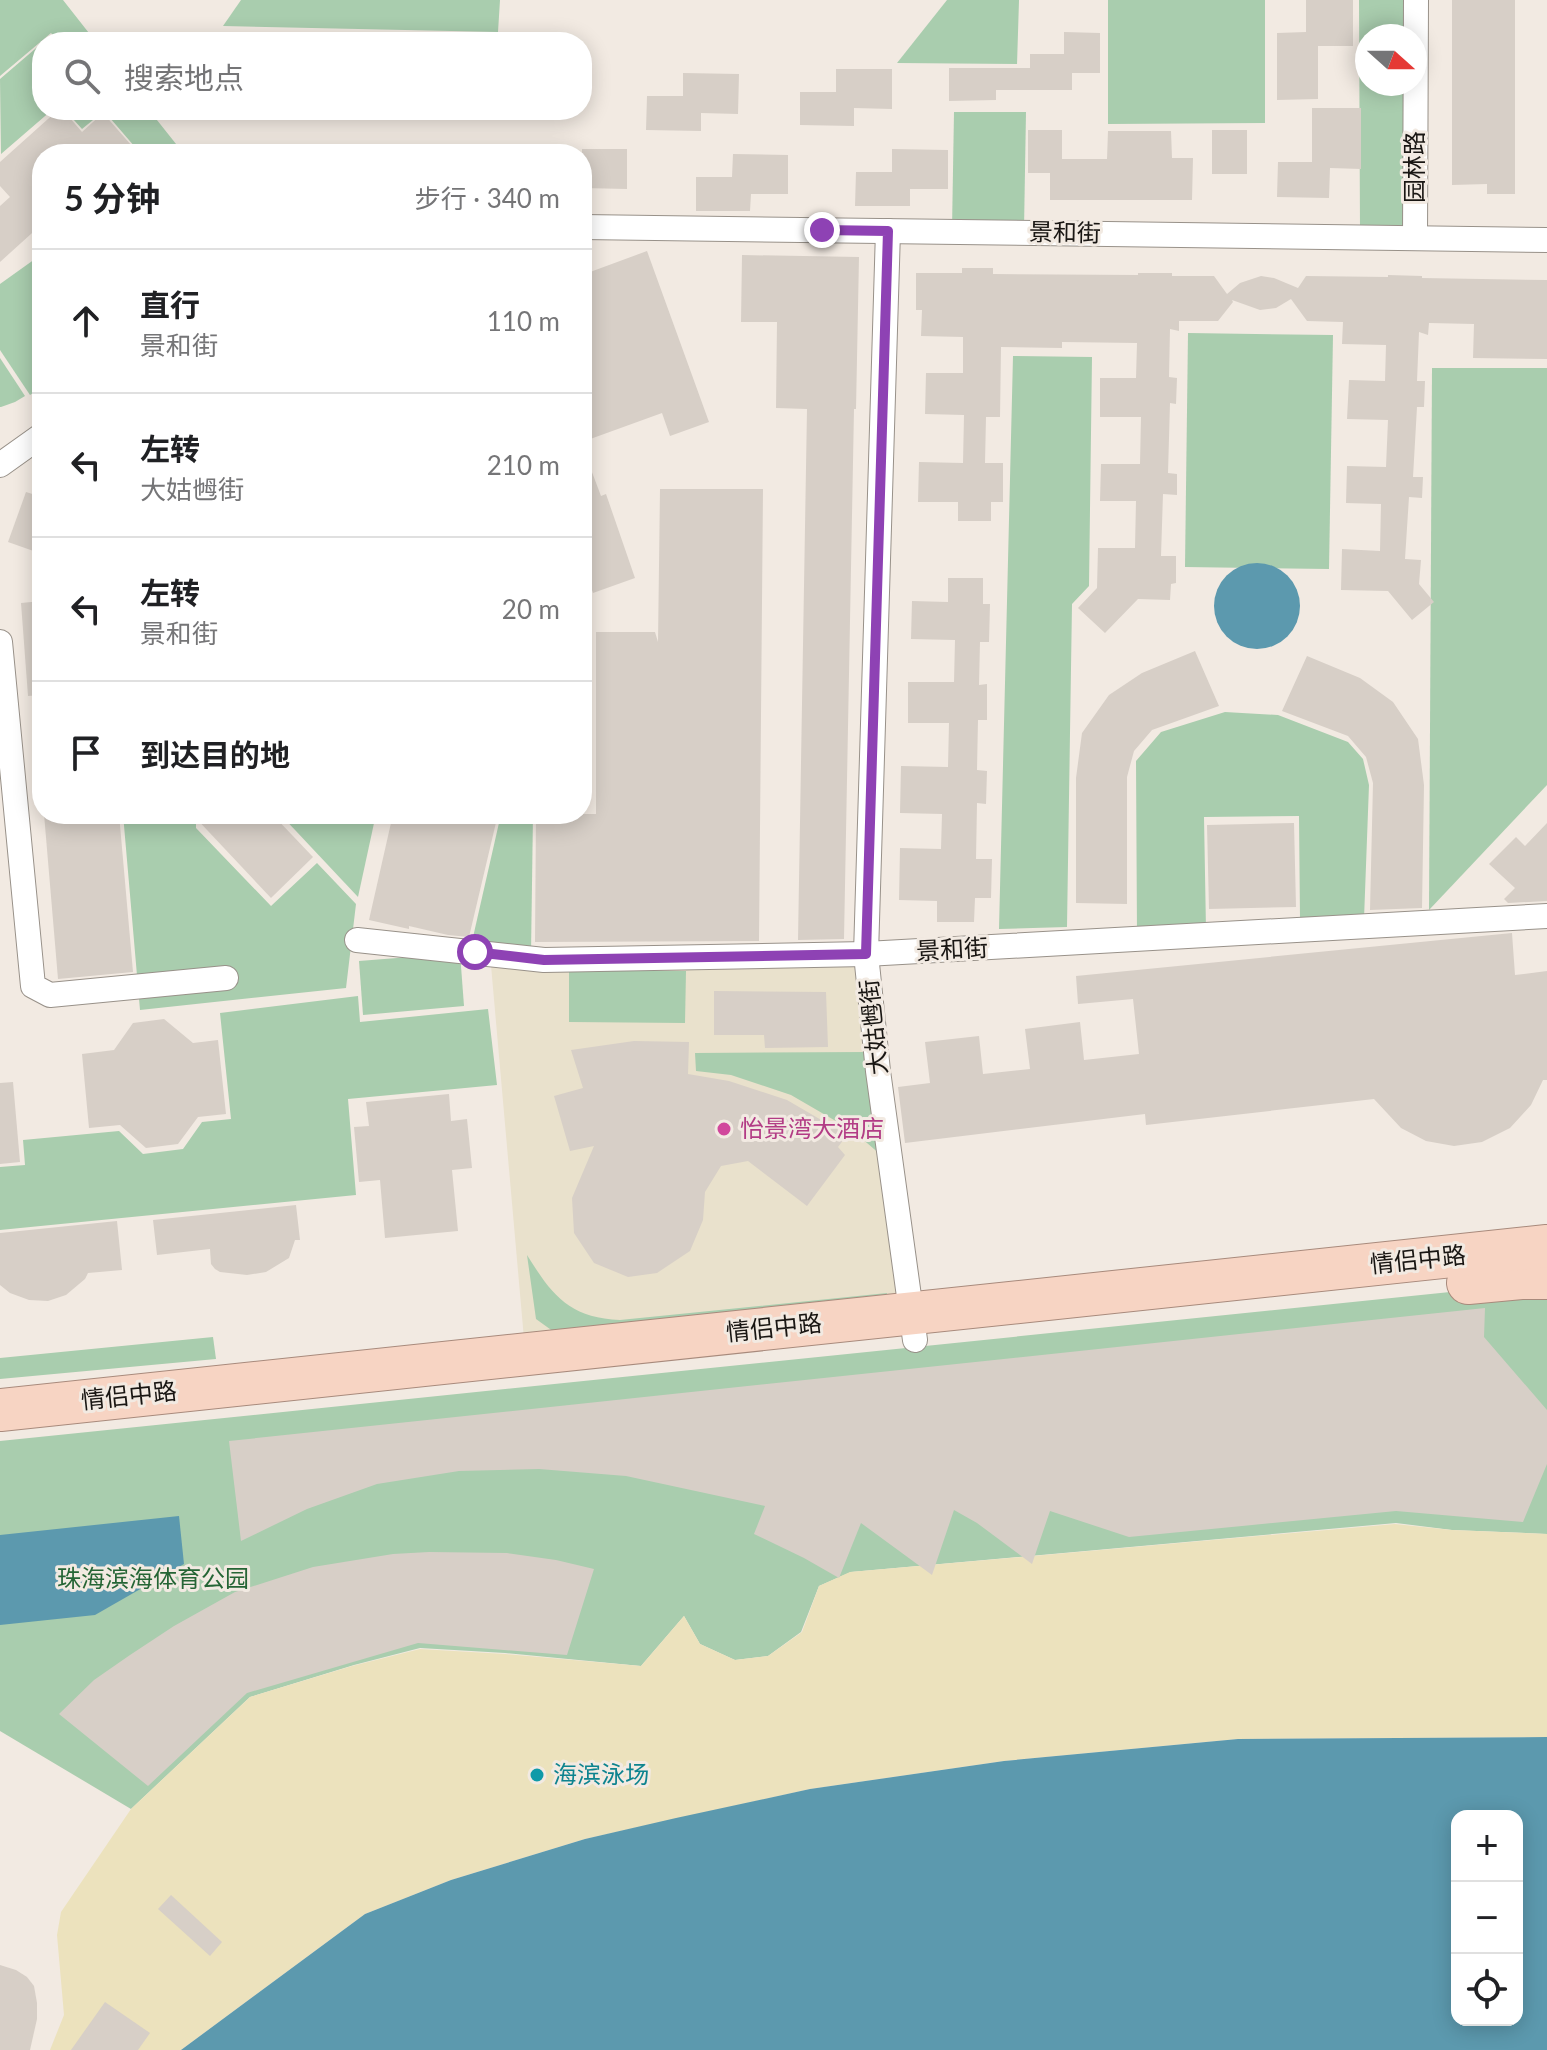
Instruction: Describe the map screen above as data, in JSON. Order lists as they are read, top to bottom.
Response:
{
  "streets": {
    "highway": ["情侣中路"],
    "street": ["园林路", "景和街", "大姑乸街"]
  },
  "crossings": [
    ["园林路", "景和街"],
    ["景和街", "大姑乸街"],
    ["大姑乸街", "情侣中路"]
  ],
  "parks": ["珠海滨海体育公园"],
  "places": ["怡景湾大酒店", "海滨泳场"],
  "north": "right",
  "page": {
    "search": "搜索地点",
    "heading": ["5 分钟", "步行 · 340 m"],
    "list": [
      ["直行", "景和街", "110 m"],
      ["左转", "大姑乸街", "210 m"],
      ["左转", "景和街", "20 m"],
      "到达目的地"
    ],
    "map_buttons": ["+", "−"]
  }
}
